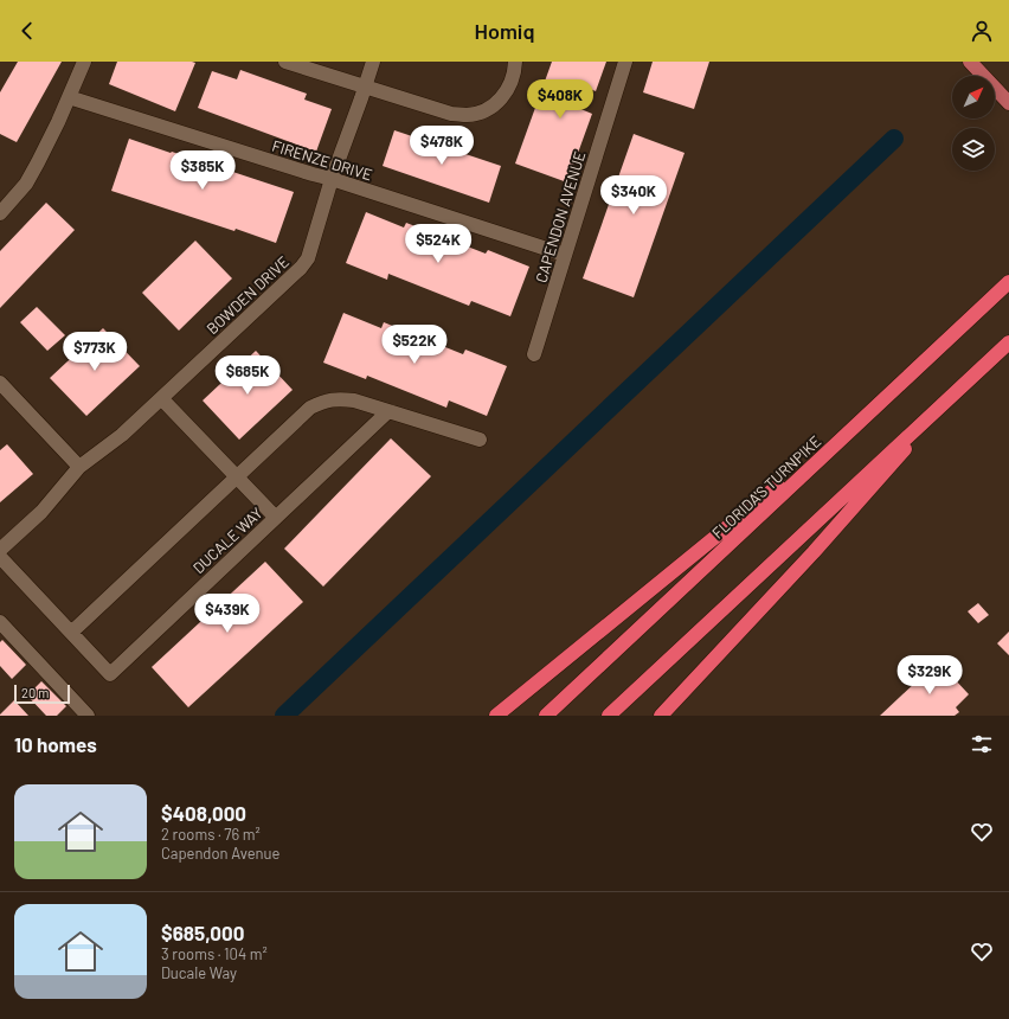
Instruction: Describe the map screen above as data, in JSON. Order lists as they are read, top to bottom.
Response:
{
  "streets": {
    "highway": ["FLORIDA'S TURNPIKE"],
    "street": [
      "FIRENZE DRIVE",
      "CAPENDON AVENUE",
      "BOWDEN DRIVE",
      "DUCALE WAY"
    ]
  },
  "crossings": [
    ["FIRENZE DRIVE", "CAPENDON AVENUE"],
    ["FIRENZE DRIVE", "BOWDEN DRIVE"]
  ],
  "scale_bar": "20 m",
  "north": "top right",
  "page": {
    "header": "Homiq",
    "price": [
      "$408K",
      "$478K",
      "$385K",
      "$340K",
      "$524K",
      "$522K",
      "$773K",
      "$685K",
      "$439K",
      "$329K"
    ],
    "scale": "20 m",
    "heading": "10 homes",
    "list": [
      {
        "name": "$408,000",
        "note": "2 rooms · 76 m² · Capendon Avenue"
      },
      {
        "name": "$685,000",
        "note": "3 rooms · 104 m² · Ducale Way"
      }
    ]
  }
}
